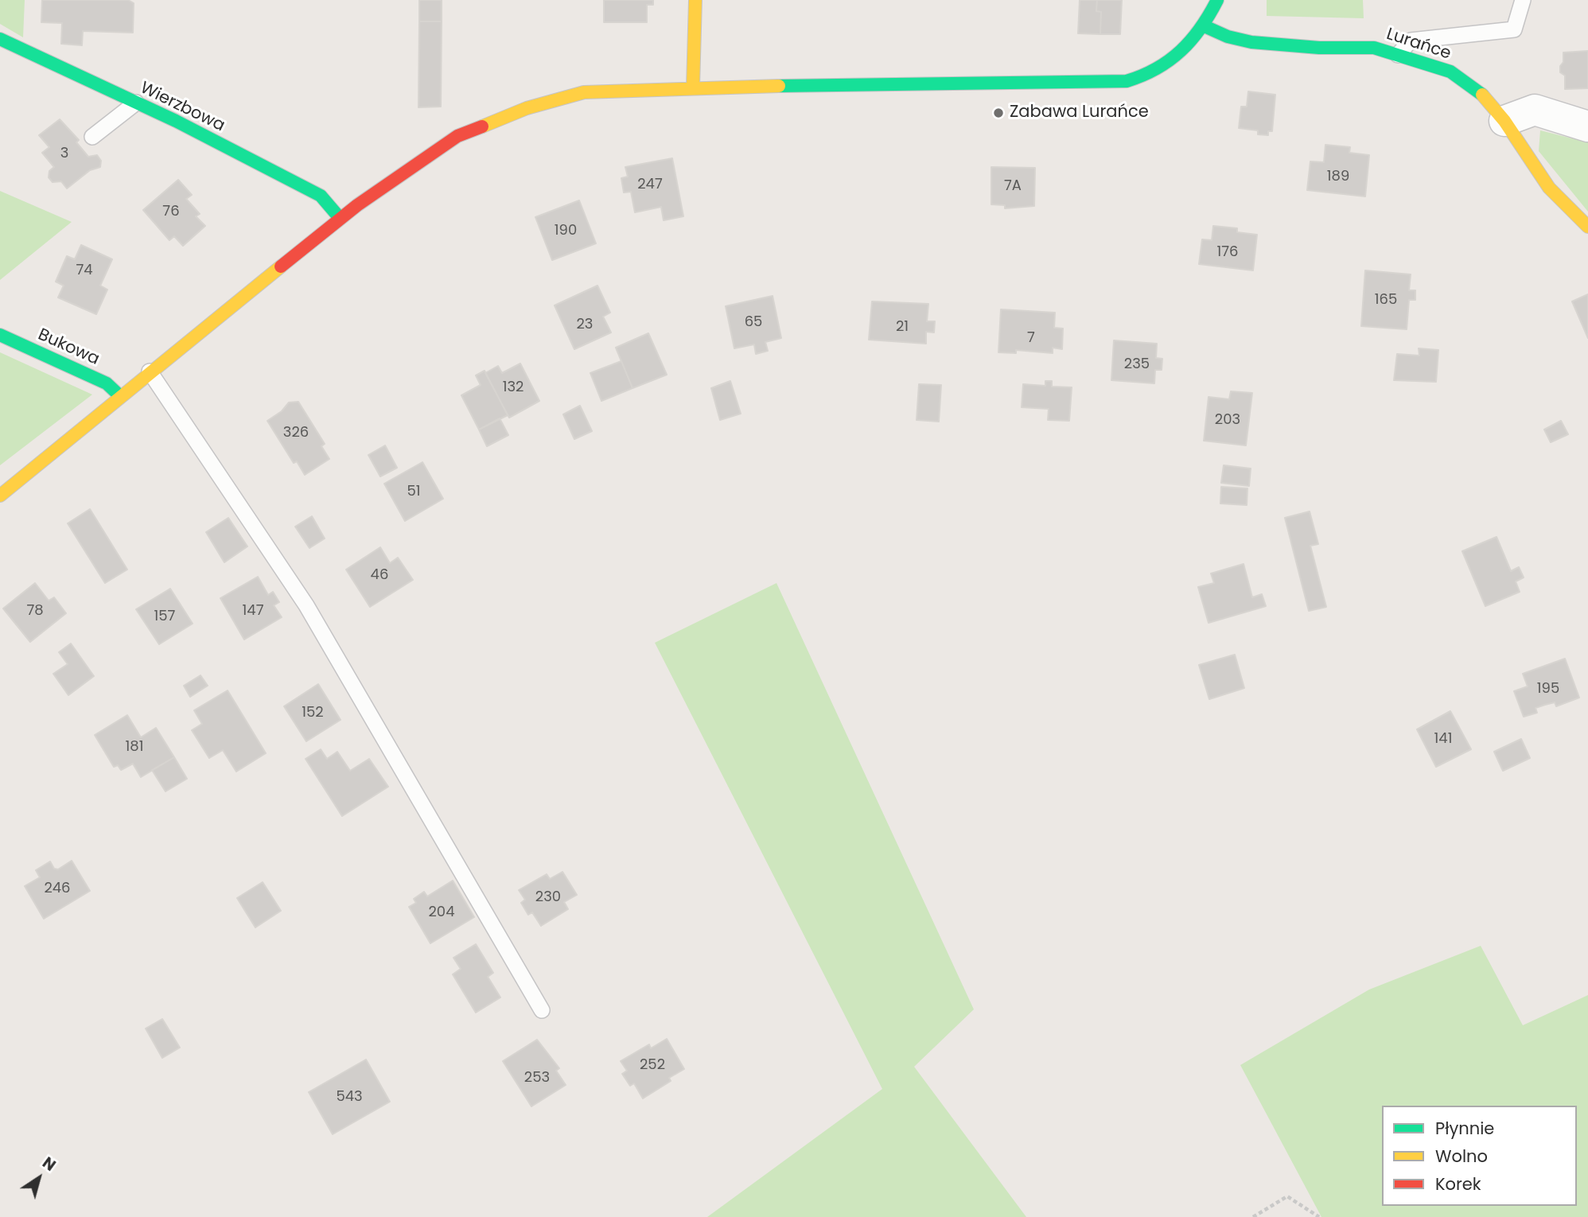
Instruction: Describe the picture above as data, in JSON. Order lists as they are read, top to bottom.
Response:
{
  "streets": {
    "street": ["Lurańce", "Wierzbowa", "Bukowa"]
  },
  "places": ["Zabawa Lurańce"],
  "house_numbers": [
    "3",
    "189",
    "247",
    "7A",
    "76",
    "190",
    "176",
    "74",
    "165",
    "65",
    "23",
    "21",
    "7",
    "235",
    "132",
    "203",
    "326",
    "51",
    "46",
    "78",
    "147",
    "157",
    "195",
    "152",
    "141",
    "181",
    "246",
    "230",
    "204",
    "252",
    "253",
    "543"
  ],
  "legend": ["Płynnie", "Wolno", "Korek"],
  "north": "top right"
}
